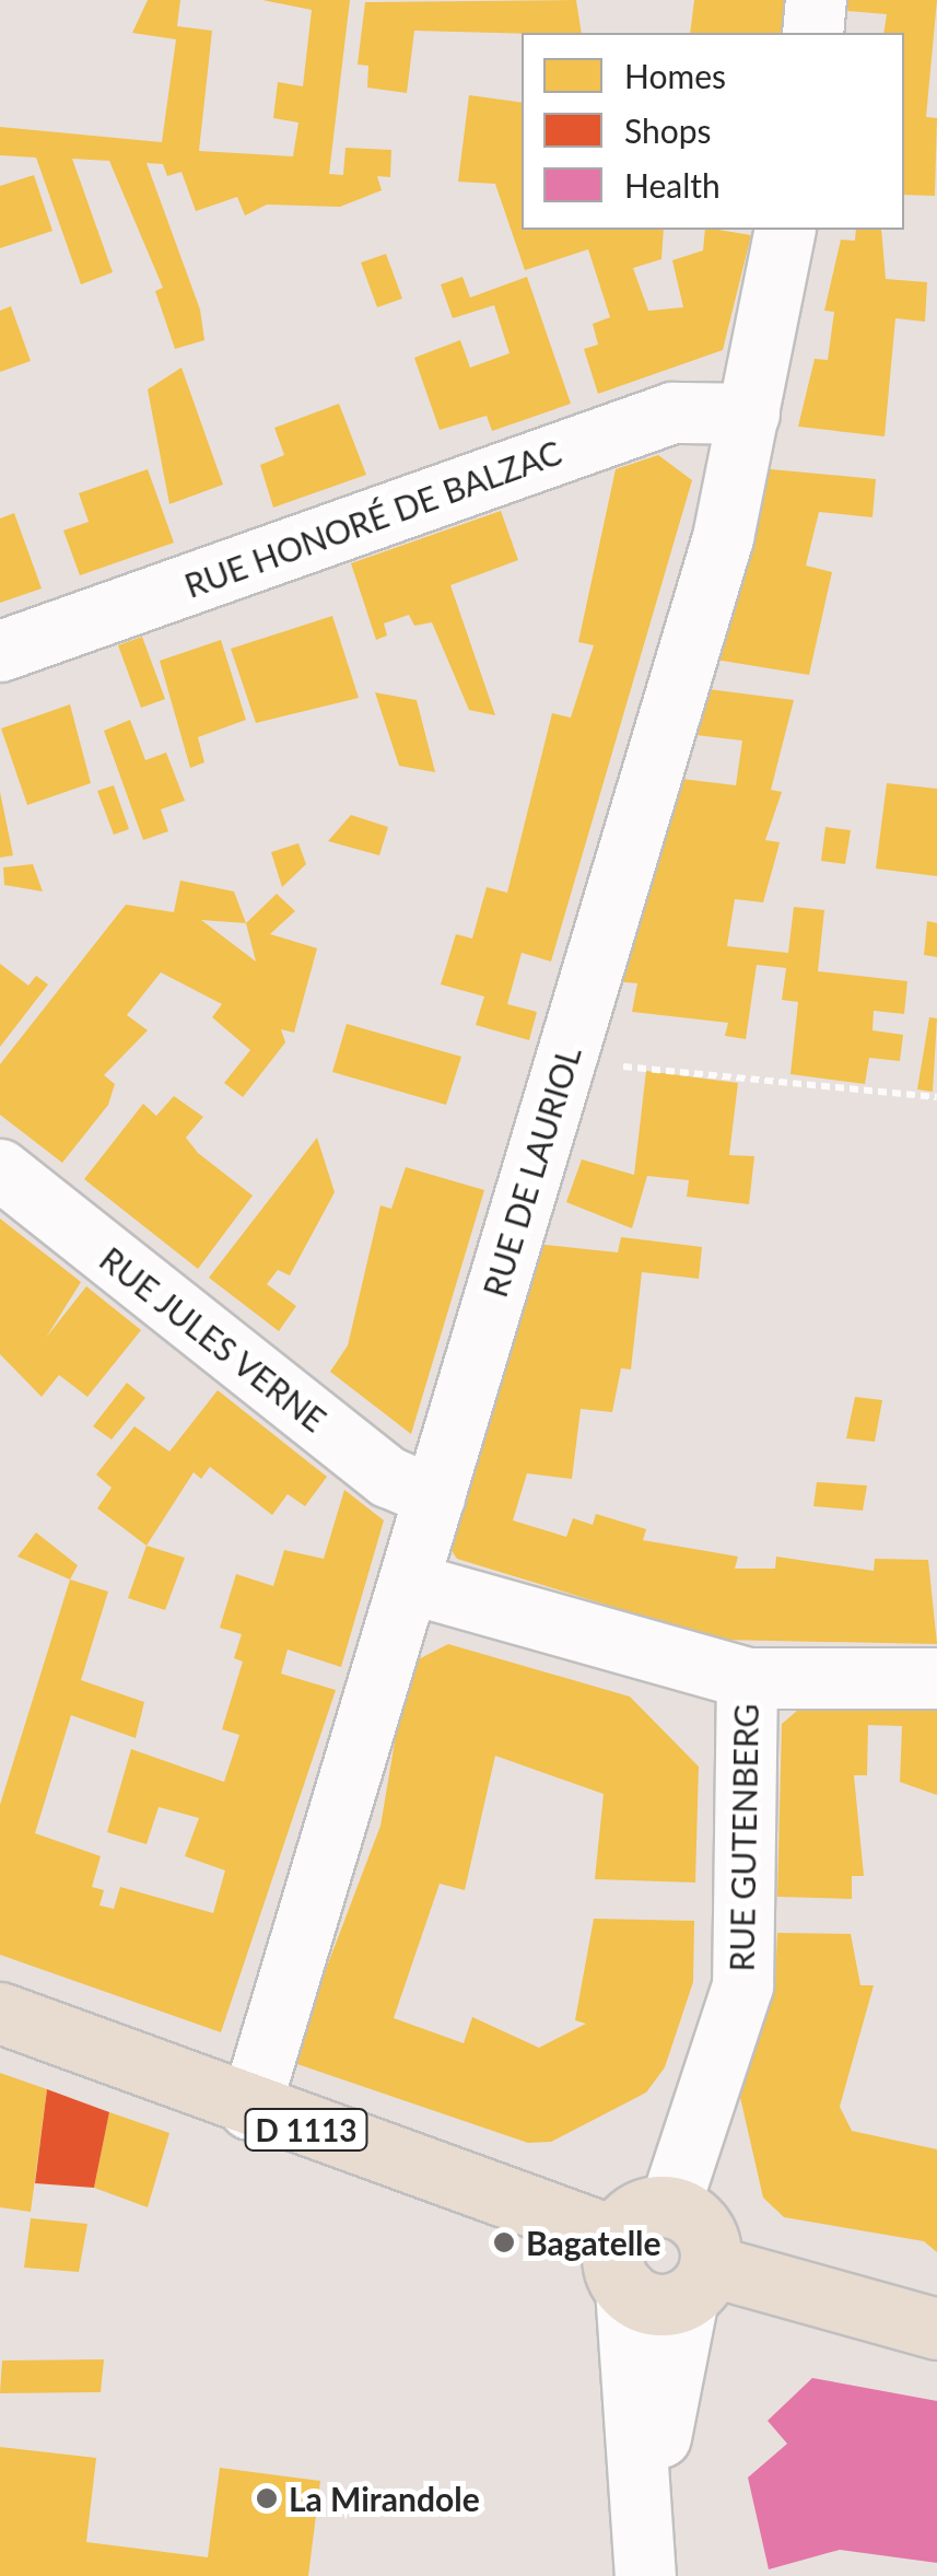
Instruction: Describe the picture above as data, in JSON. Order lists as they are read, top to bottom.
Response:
{
  "streets": {
    "main road": ["D 1113"],
    "street": [
      "RUE HONORÉ DE BALZAC",
      "RUE DE LAURIOL",
      "RUE JULES VERNE",
      "RUE GUTENBERG"
    ]
  },
  "crossings": [
    ["RUE HONORÉ DE BALZAC", "RUE DE LAURIOL"],
    ["RUE DE LAURIOL", "RUE JULES VERNE"],
    ["RUE DE LAURIOL", "RUE GUTENBERG"],
    ["RUE DE LAURIOL", "D 1113"],
    ["RUE GUTENBERG", "D 1113"]
  ],
  "places": ["Bagatelle", "La Mirandole"],
  "legend": ["Homes", "Shops", "Health"]
}
